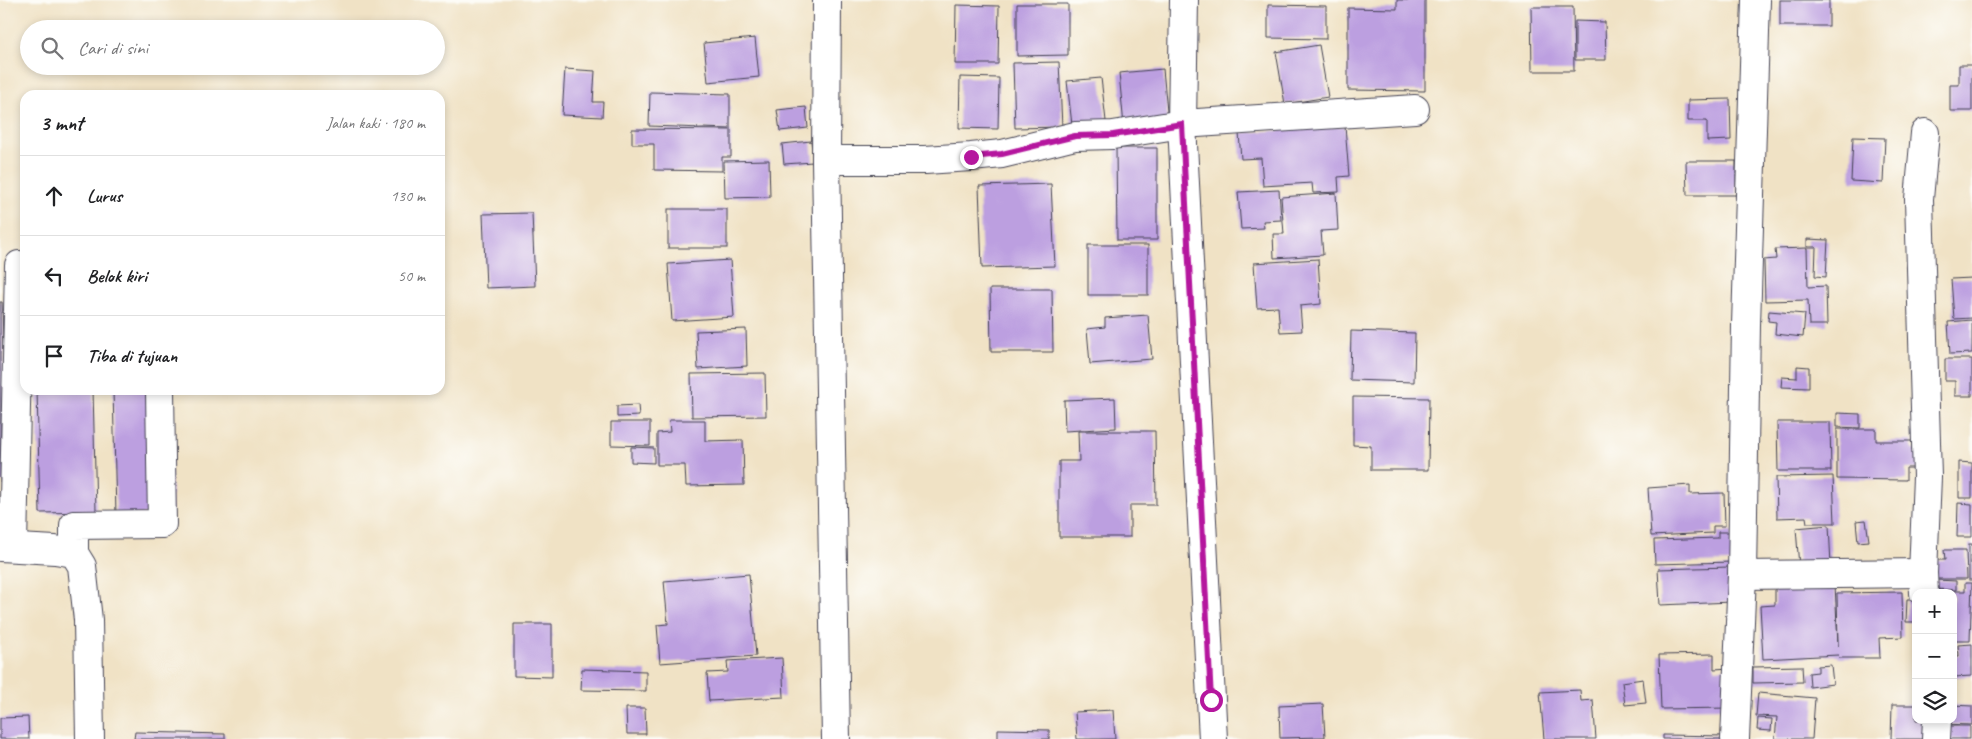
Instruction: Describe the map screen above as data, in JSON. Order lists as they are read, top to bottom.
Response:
{
  "page": {
    "search": "Cari di sini",
    "heading": ["3 mnt", "Jalan kaki · 180 m"],
    "list": [
      ["Lurus", "130 m"],
      ["Belok kiri", "50 m"],
      "Tiba di tujuan"
    ],
    "map_buttons": ["+", "−"]
  }
}
